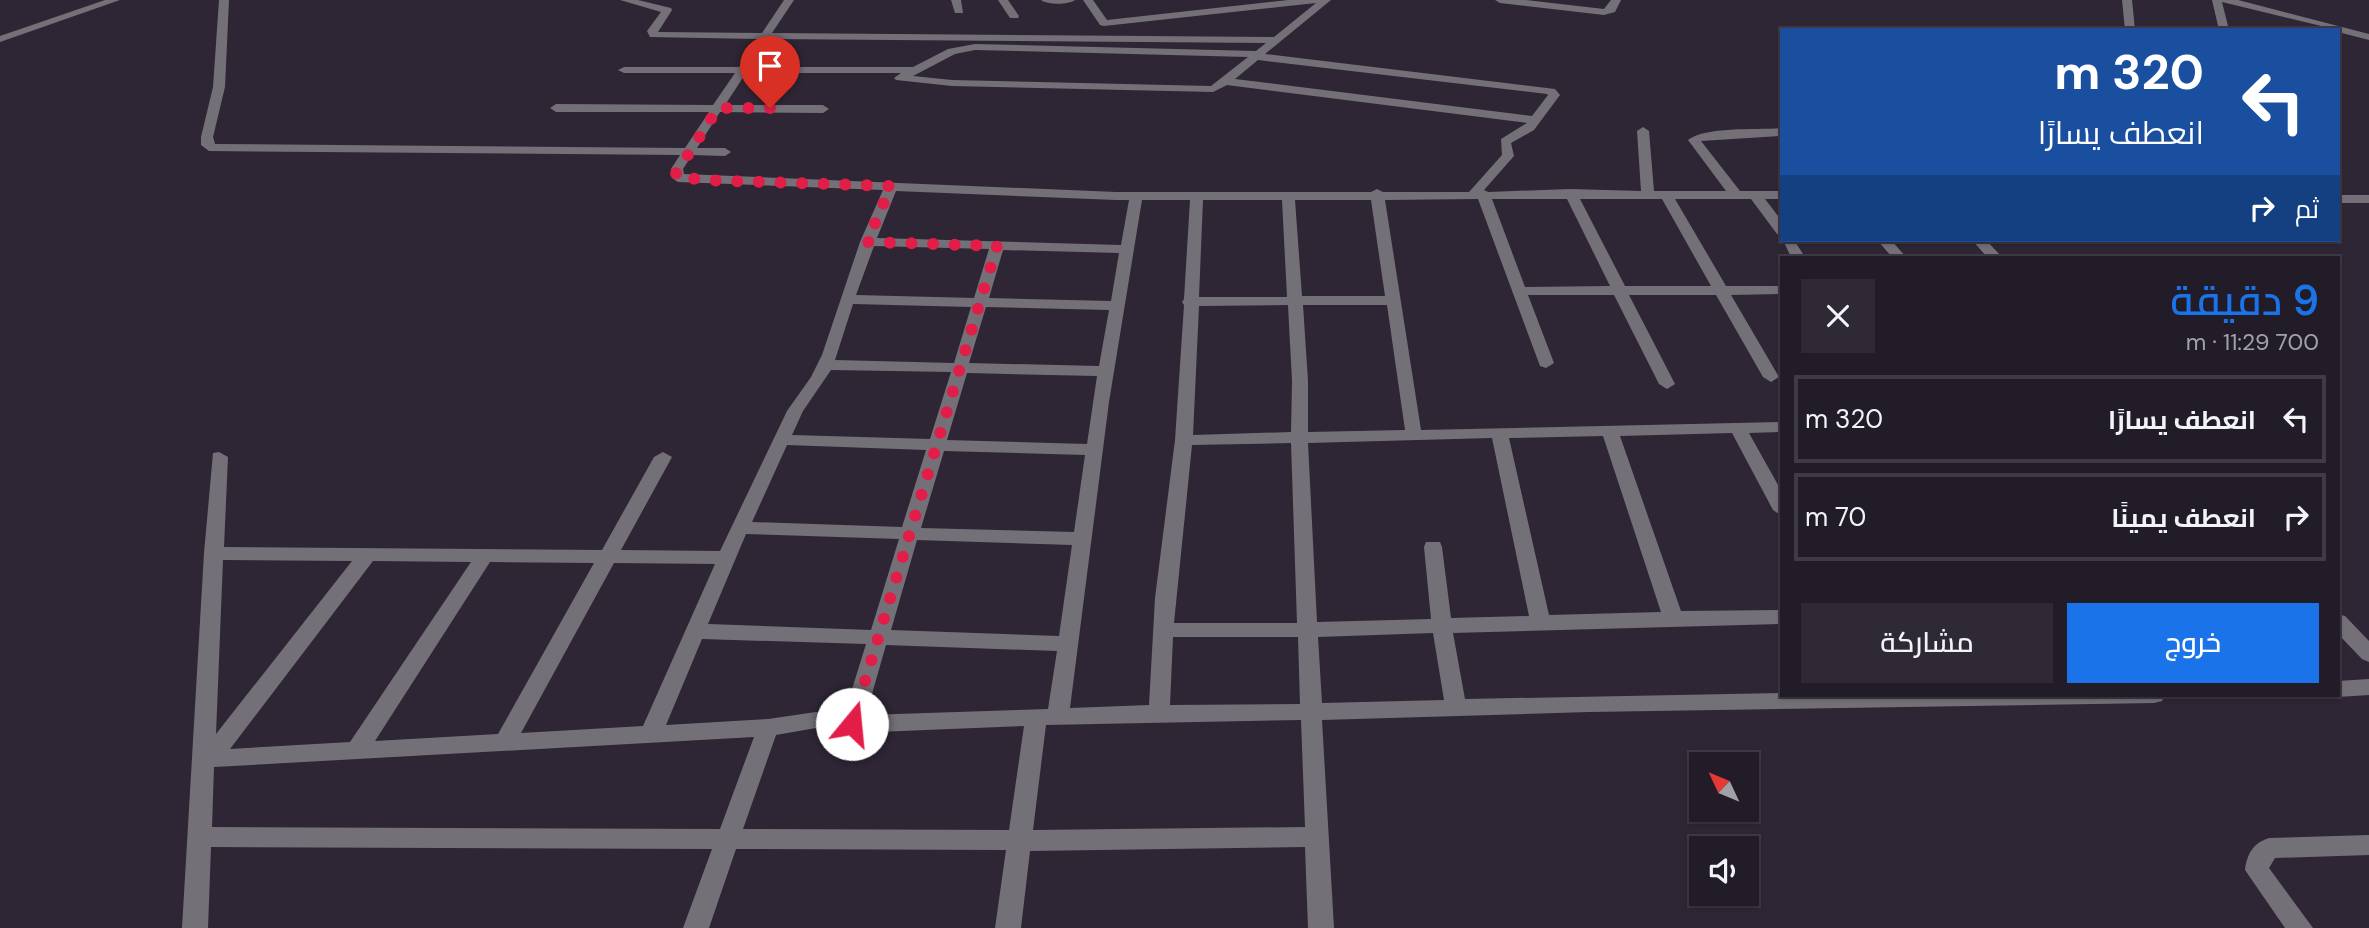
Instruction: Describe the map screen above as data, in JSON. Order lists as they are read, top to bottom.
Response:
{
  "north": "top left",
  "page": {
    "turn": ["320 m", "انعطف يسارًا"],
    "then": "ثم",
    "heading": ["9 دقيقة", "700 m · 11:29"],
    "list": [
      {
        "name": "انعطف يسارًا",
        "value": "320 m"
      },
      {
        "name": "انعطف يمينًا",
        "value": "70 m"
      }
    ],
    "buttons": ["خروج", "مشاركة"]
  }
}
